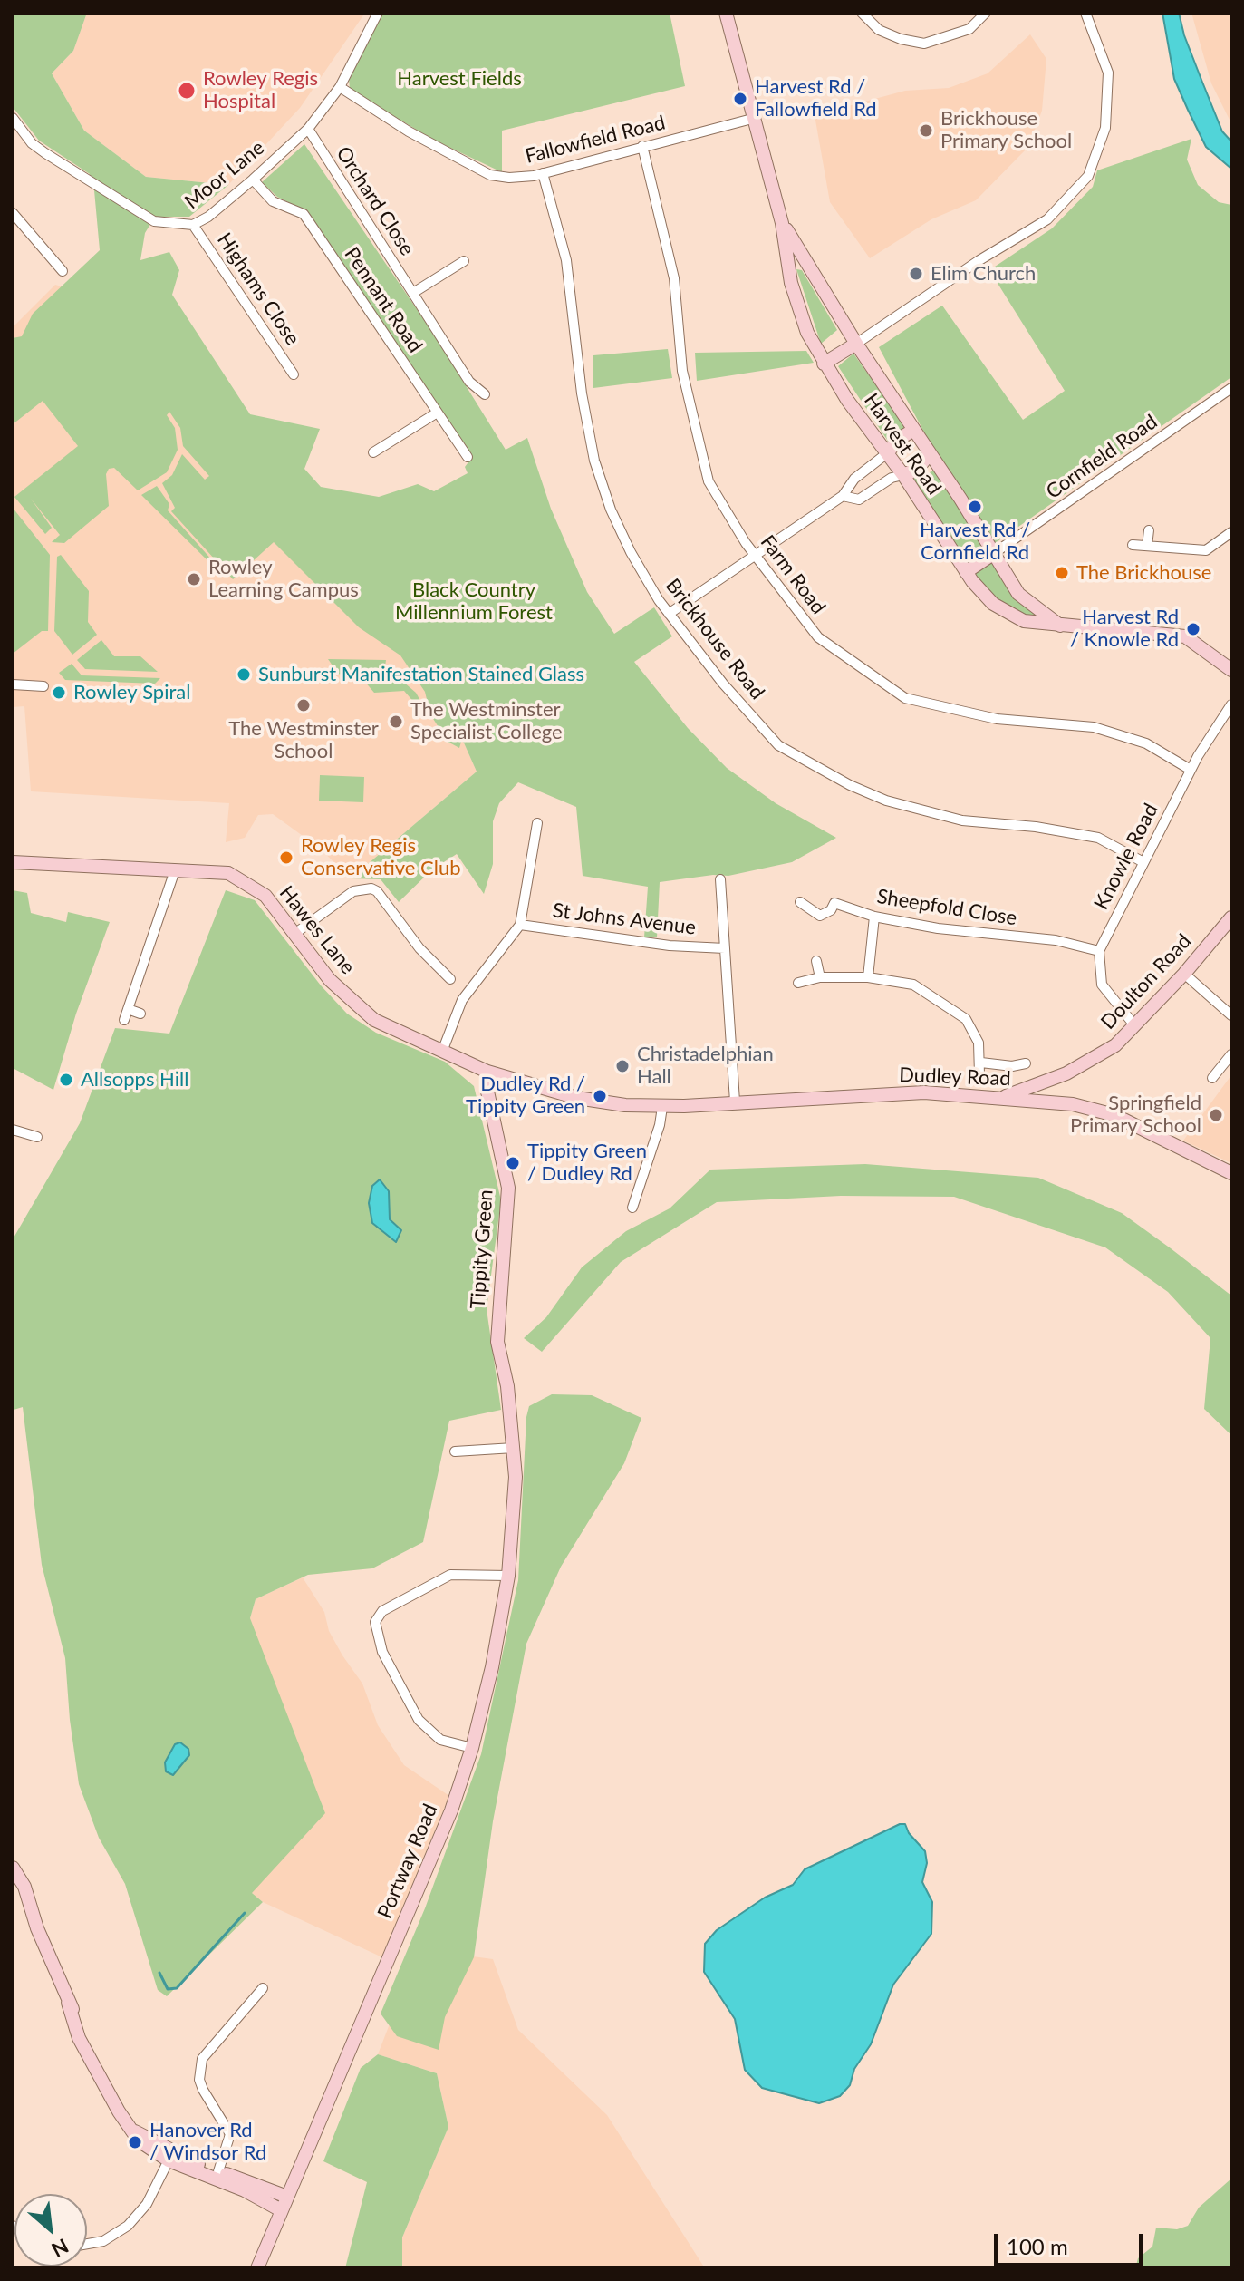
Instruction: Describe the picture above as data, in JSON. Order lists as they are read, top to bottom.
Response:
{
  "streets": {
    "street": [
      "Fallowfield Road",
      "Moor Lane",
      "Orchard Close",
      "Highams Close",
      "Pennant Road",
      "Harvest Road",
      "Cornfield Road",
      "Farm Road",
      "Brickhouse Road",
      "Knowle Road",
      "Sheepfold Close",
      "St Johns Avenue",
      "Hawes Lane",
      "Doulton Road",
      "Dudley Road",
      "Tippity Green",
      "Portway Road"
    ]
  },
  "crossings": [
    ["Fallowfield Road", "Moor Lane"],
    ["Fallowfield Road", "Harvest Road"],
    ["Fallowfield Road", "Farm Road"],
    ["Fallowfield Road", "Brickhouse Road"],
    ["Moor Lane", "Orchard Close"],
    ["Moor Lane", "Highams Close"],
    ["Moor Lane", "Pennant Road"],
    ["Harvest Road", "Cornfield Road"],
    ["Farm Road", "Knowle Road"],
    ["Brickhouse Road", "Knowle Road"],
    ["Knowle Road", "Sheepfold Close"],
    ["Hawes Lane", "Dudley Road"],
    ["Hawes Lane", "Tippity Green"],
    ["Doulton Road", "Dudley Road"],
    ["Dudley Road", "Tippity Green"],
    ["Tippity Green", "Portway Road"]
  ],
  "parks": ["Harvest Fields", "Black Country Millennium Forest"],
  "places": [
    "Rowley Regis Hospital",
    "Harvest Rd / Fallowfield Rd",
    "Brickhouse Primary School",
    "Elim Church",
    "Harvest Rd / Cornfield Rd",
    "The Brickhouse",
    "Rowley Learning Campus",
    "Harvest Rd / Knowle Rd",
    "Sunburst Manifestation Stained Glass",
    "Rowley Spiral",
    "The Westminster School",
    "The Westminster Specialist College",
    "Rowley Regis Conservative Club",
    "Christadelphian Hall",
    "Allsopps Hill",
    "Dudley Rd / Tippity Green",
    "Springfield Primary School",
    "Tippity Green / Dudley Rd",
    "Hanover Rd / Windsor Rd"
  ],
  "scale_bar": "100 m",
  "north": "bottom right"
}
